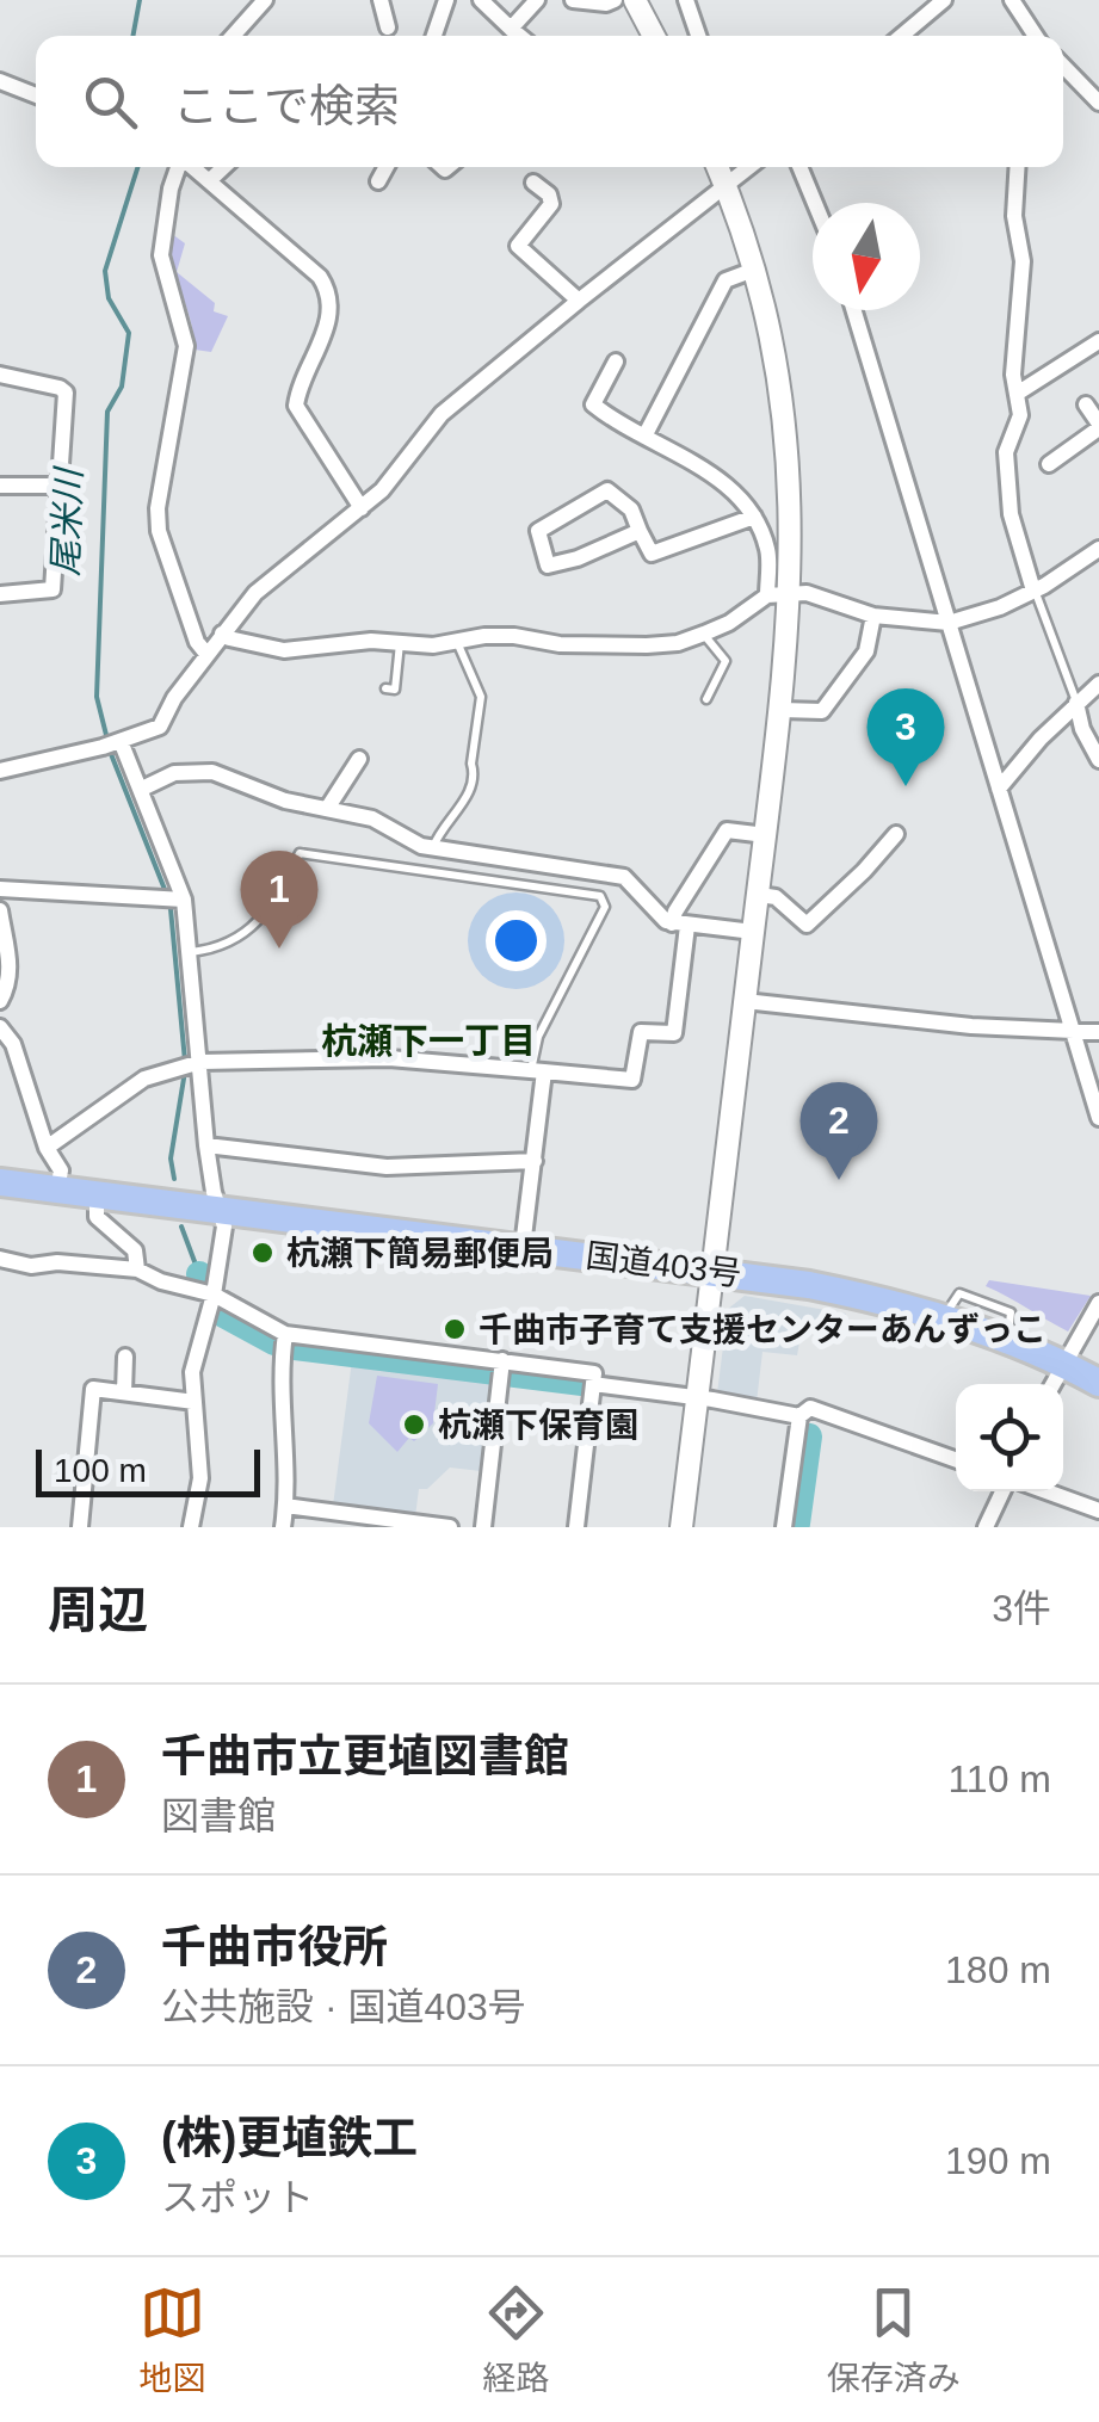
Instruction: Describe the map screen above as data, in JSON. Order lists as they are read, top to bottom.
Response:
{
  "streets": {
    "highway": ["国道403号"]
  },
  "districts": ["杭瀬下一丁目"],
  "water": ["尾米川"],
  "places": ["杭瀬下簡易郵便局", "千曲市子育て支援センターあんずっこ", "杭瀬下保育園"],
  "scale_bar": "100 m",
  "north": "bottom",
  "page": {
    "search": "ここで検索",
    "pins": ["3", "1", "2"],
    "scale": "100 m",
    "heading": ["周辺", "3件"],
    "list": [
      {
        "mark": "1",
        "name": "千曲市立更埴図書館",
        "note": "図書館",
        "value": "110 m"
      },
      {
        "mark": "2",
        "name": "千曲市役所",
        "note": "公共施設 · 国道403号",
        "value": "180 m"
      },
      {
        "mark": "3",
        "name": "(株)更埴鉄工",
        "note": "スポット",
        "value": "190 m"
      }
    ],
    "nav": ["地図", "経路", "保存済み"]
  }
}
